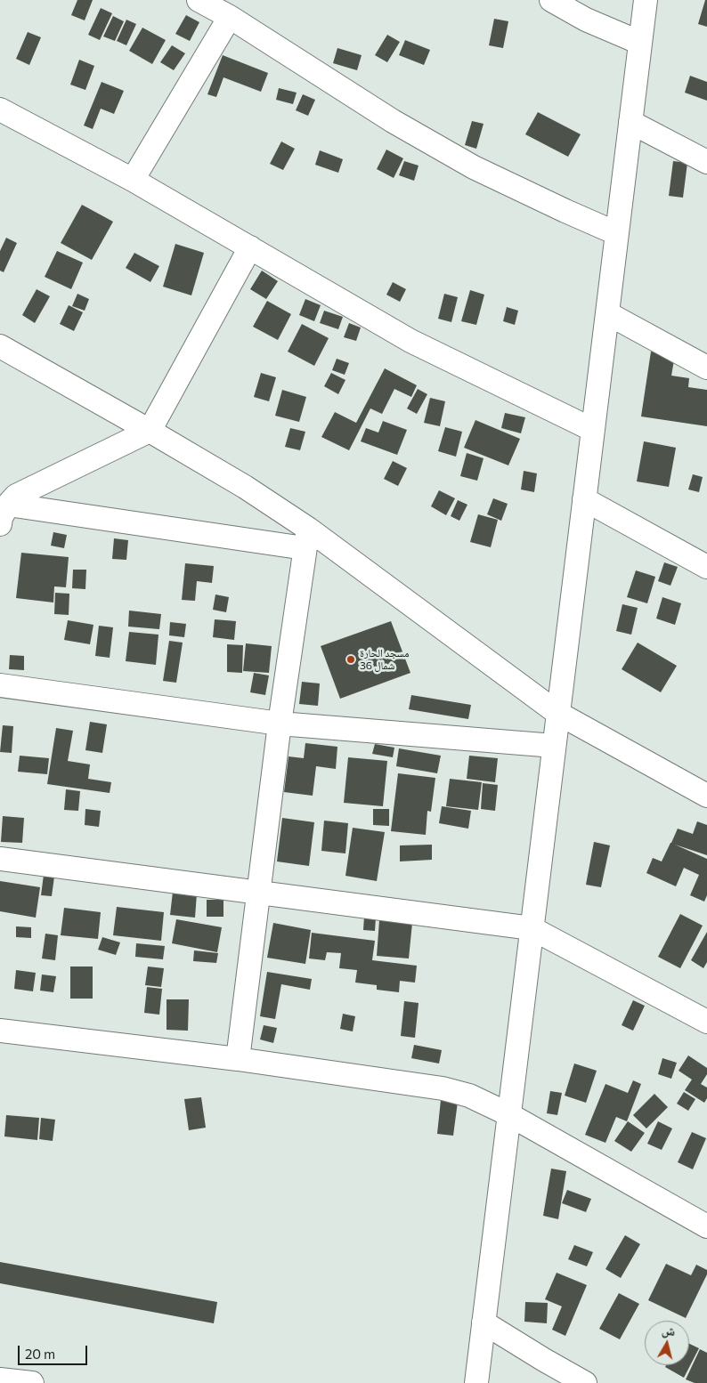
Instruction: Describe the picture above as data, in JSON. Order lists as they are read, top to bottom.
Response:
{
  "places": ["مسجد الحارة 36 شمال"],
  "scale_bar": "20 m",
  "north": "top"
}
